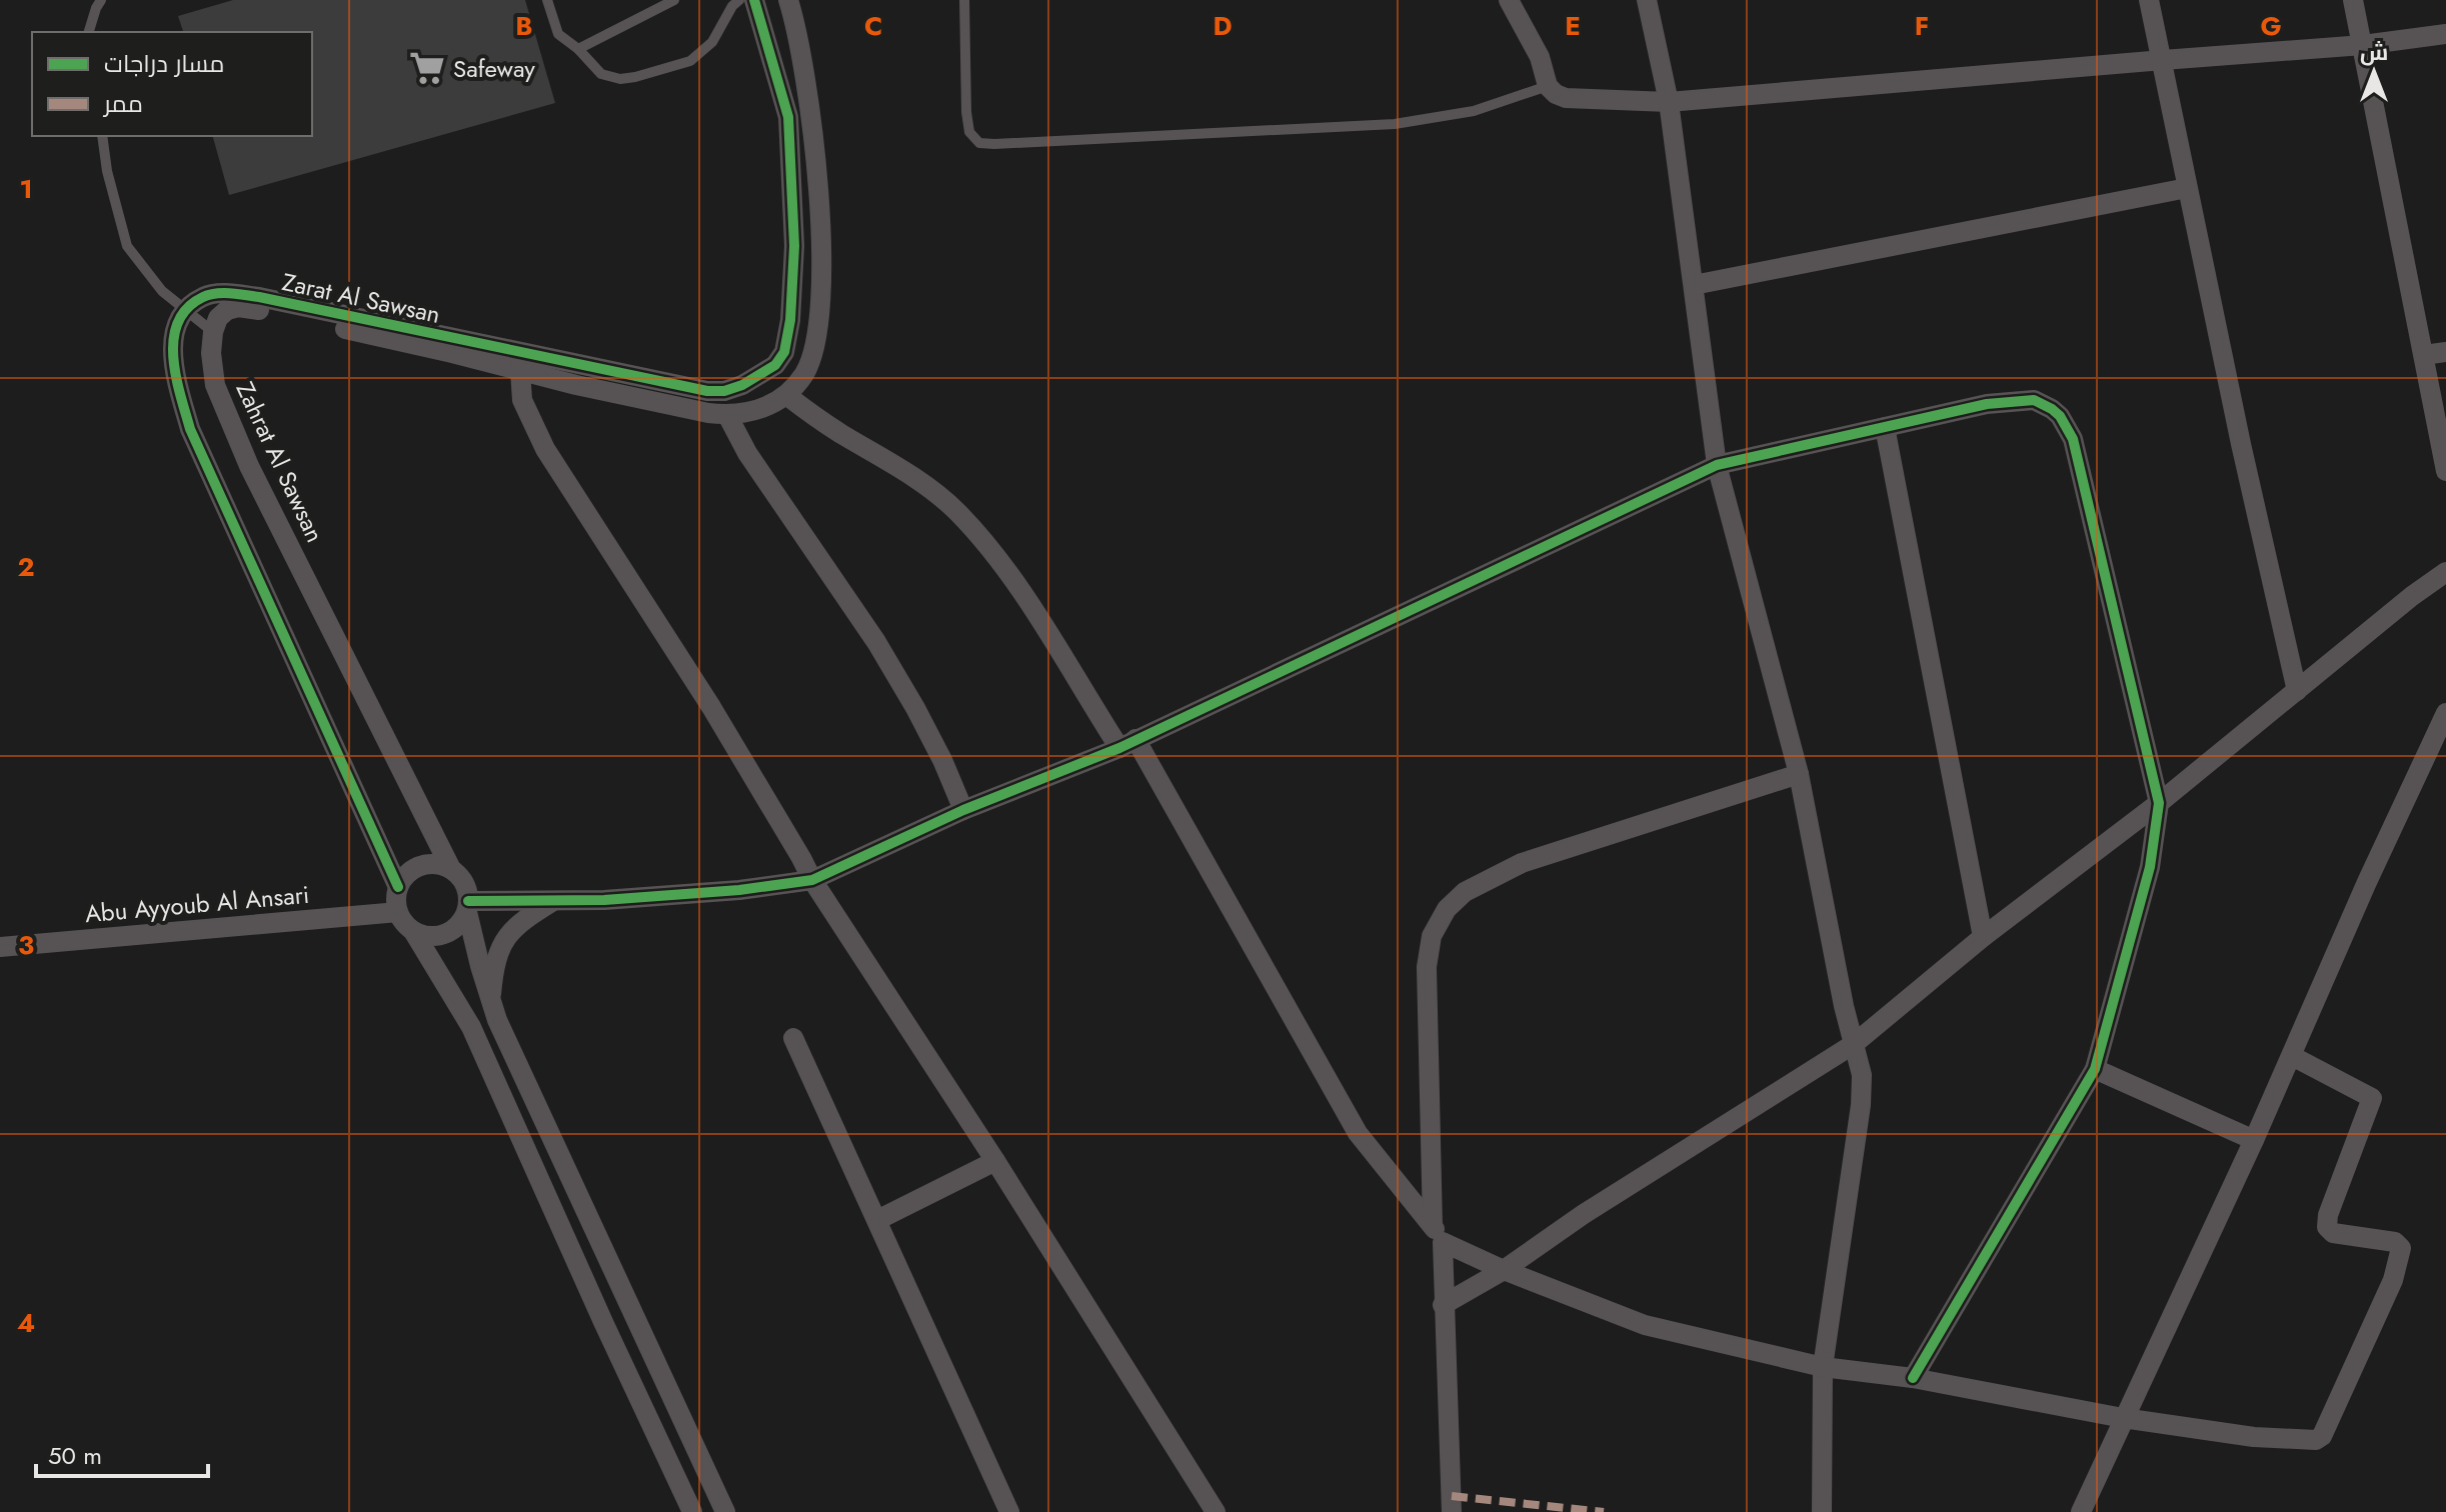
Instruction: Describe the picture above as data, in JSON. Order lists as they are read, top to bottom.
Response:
{
  "streets": {
    "street": ["Zarat Al Sawsan", "Zahrat Al Sawsan", "Abu Ayyoub Al Ansari"]
  },
  "crossings": [
    ["Zahrat Al Sawsan", "Abu Ayyoub Al Ansari"]
  ],
  "places": {
    "supermarket": ["Safeway"]
  },
  "legend": ["مسار دراجات", "ممر"],
  "scale_bar": "50 m",
  "north": "top",
  "grid": {
    "columns": [
      "B",
      "C",
      "D",
      "E",
      "F",
      "G"
    ],
    "rows": [
      "1",
      "2",
      "3",
      "4"
    ]
  }
}
